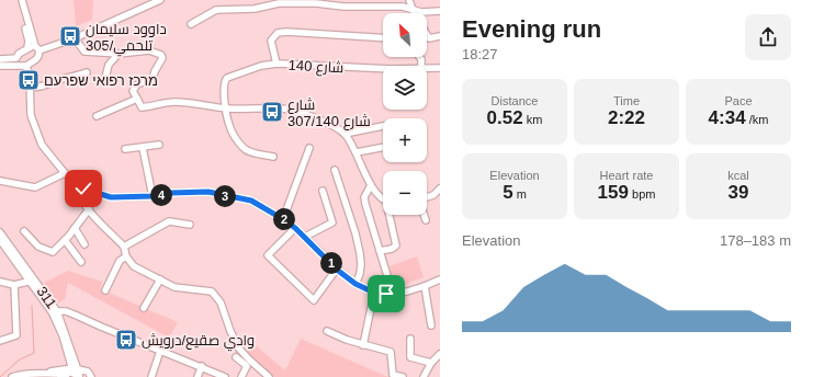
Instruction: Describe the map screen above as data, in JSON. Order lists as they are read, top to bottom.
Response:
{
  "streets": {
    "street": ["شارع 140", "311"]
  },
  "places": {
    "bus stop": [
      "داوود سليمان تلحمي/305",
      "מרכז רפואי שפרעם",
      "شارع 307/شارع 140",
      "وادي صقيع/درويش"
    ]
  },
  "north": "top left",
  "page": {
    "heading": ["Evening run", "18:27"],
    "map_buttons": ["+", "−"],
    "stats": [
      ["Distance", "0.52 km"],
      ["Time", "2:22"],
      ["Pace", "4:34 /km"],
      ["Elevation", "5 m"],
      ["Heart rate", "159 bpm"],
      ["kcal", "39"]
    ],
    "pins": [
      "4",
      "3",
      "2",
      "1"
    ],
    "chart": ["Elevation", "178–183 m"]
  }
}
